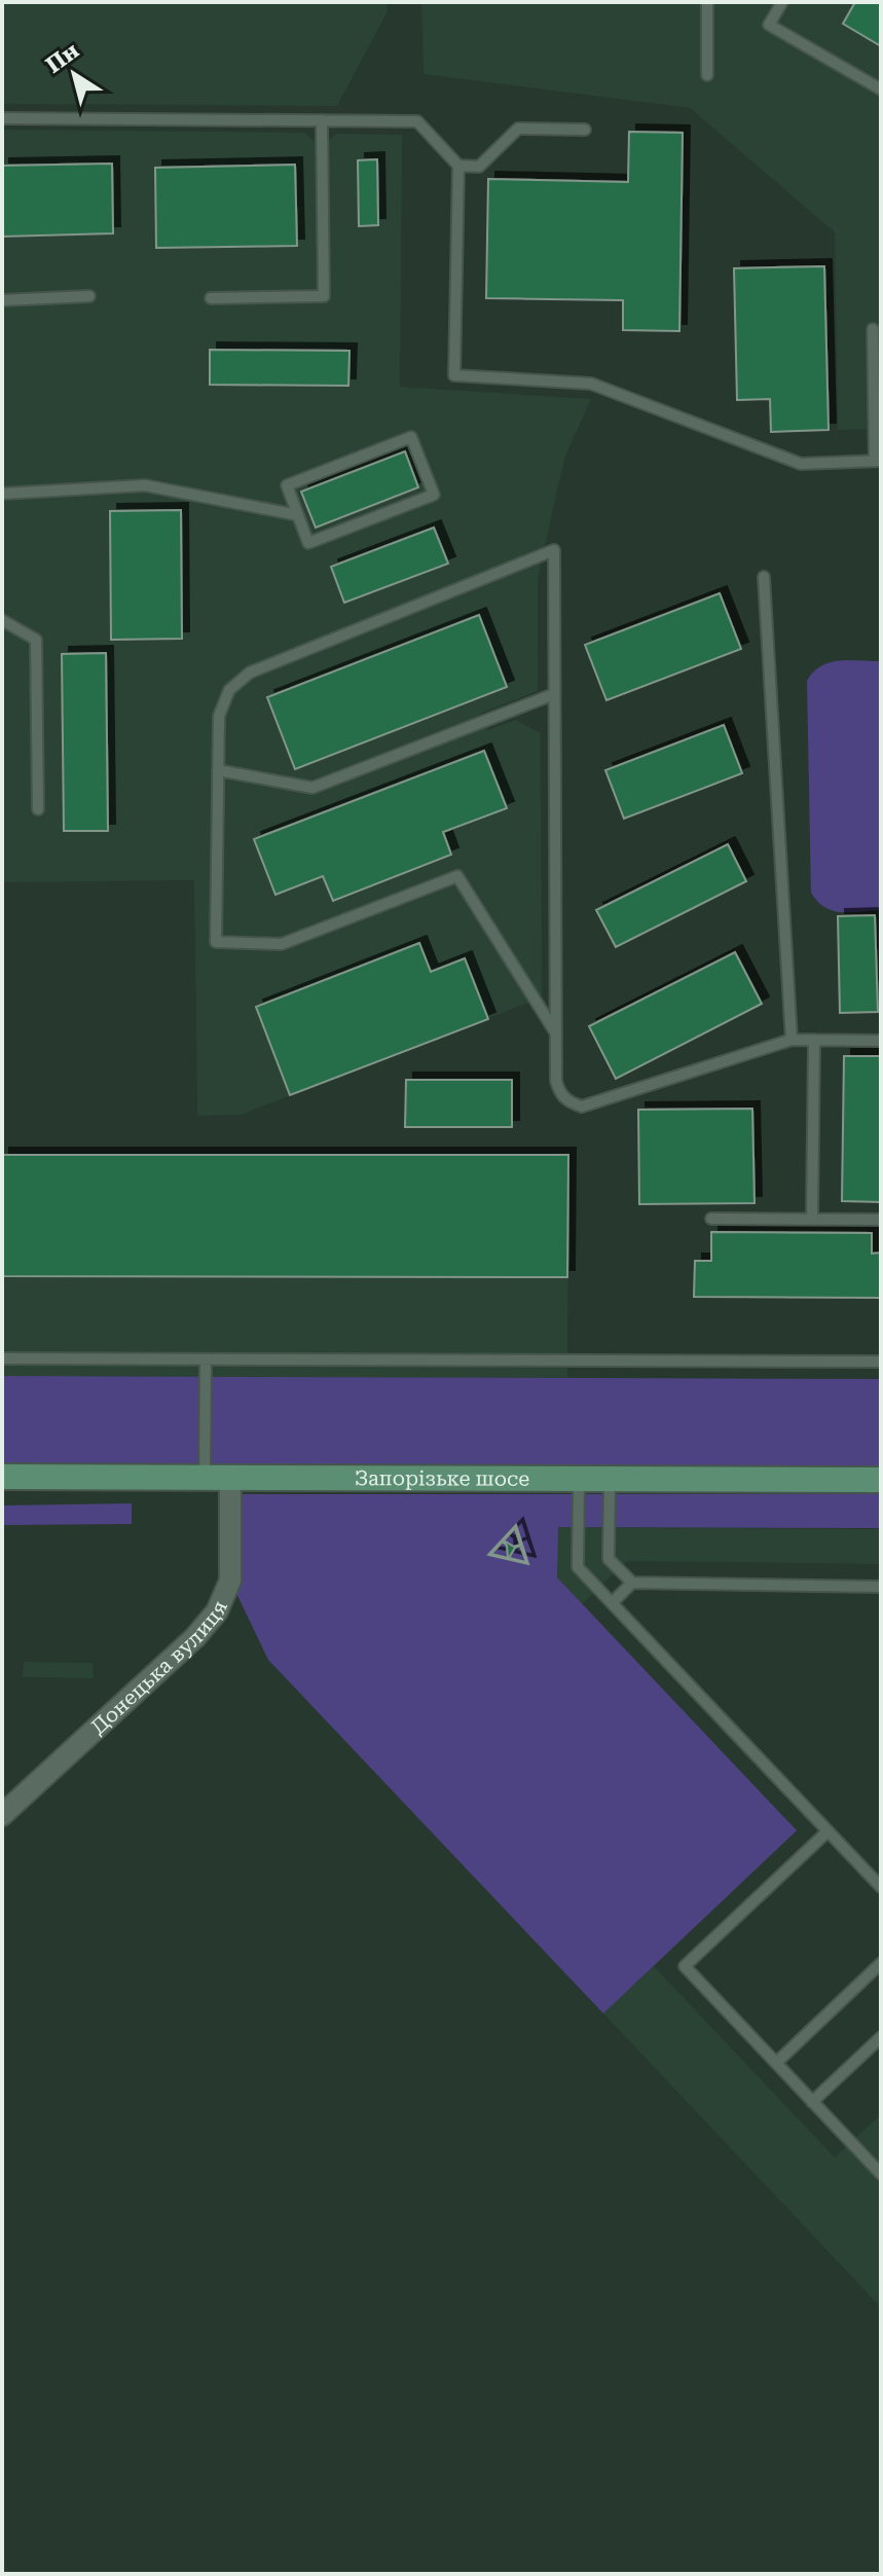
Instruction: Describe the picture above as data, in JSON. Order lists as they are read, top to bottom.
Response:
{
  "streets": {
    "main road": ["Запорізьке шосе"],
    "street": ["Донецька вулиця"]
  },
  "crossings": [
    ["Запорізьке шосе", "Донецька вулиця"]
  ],
  "north": "top left"
}
